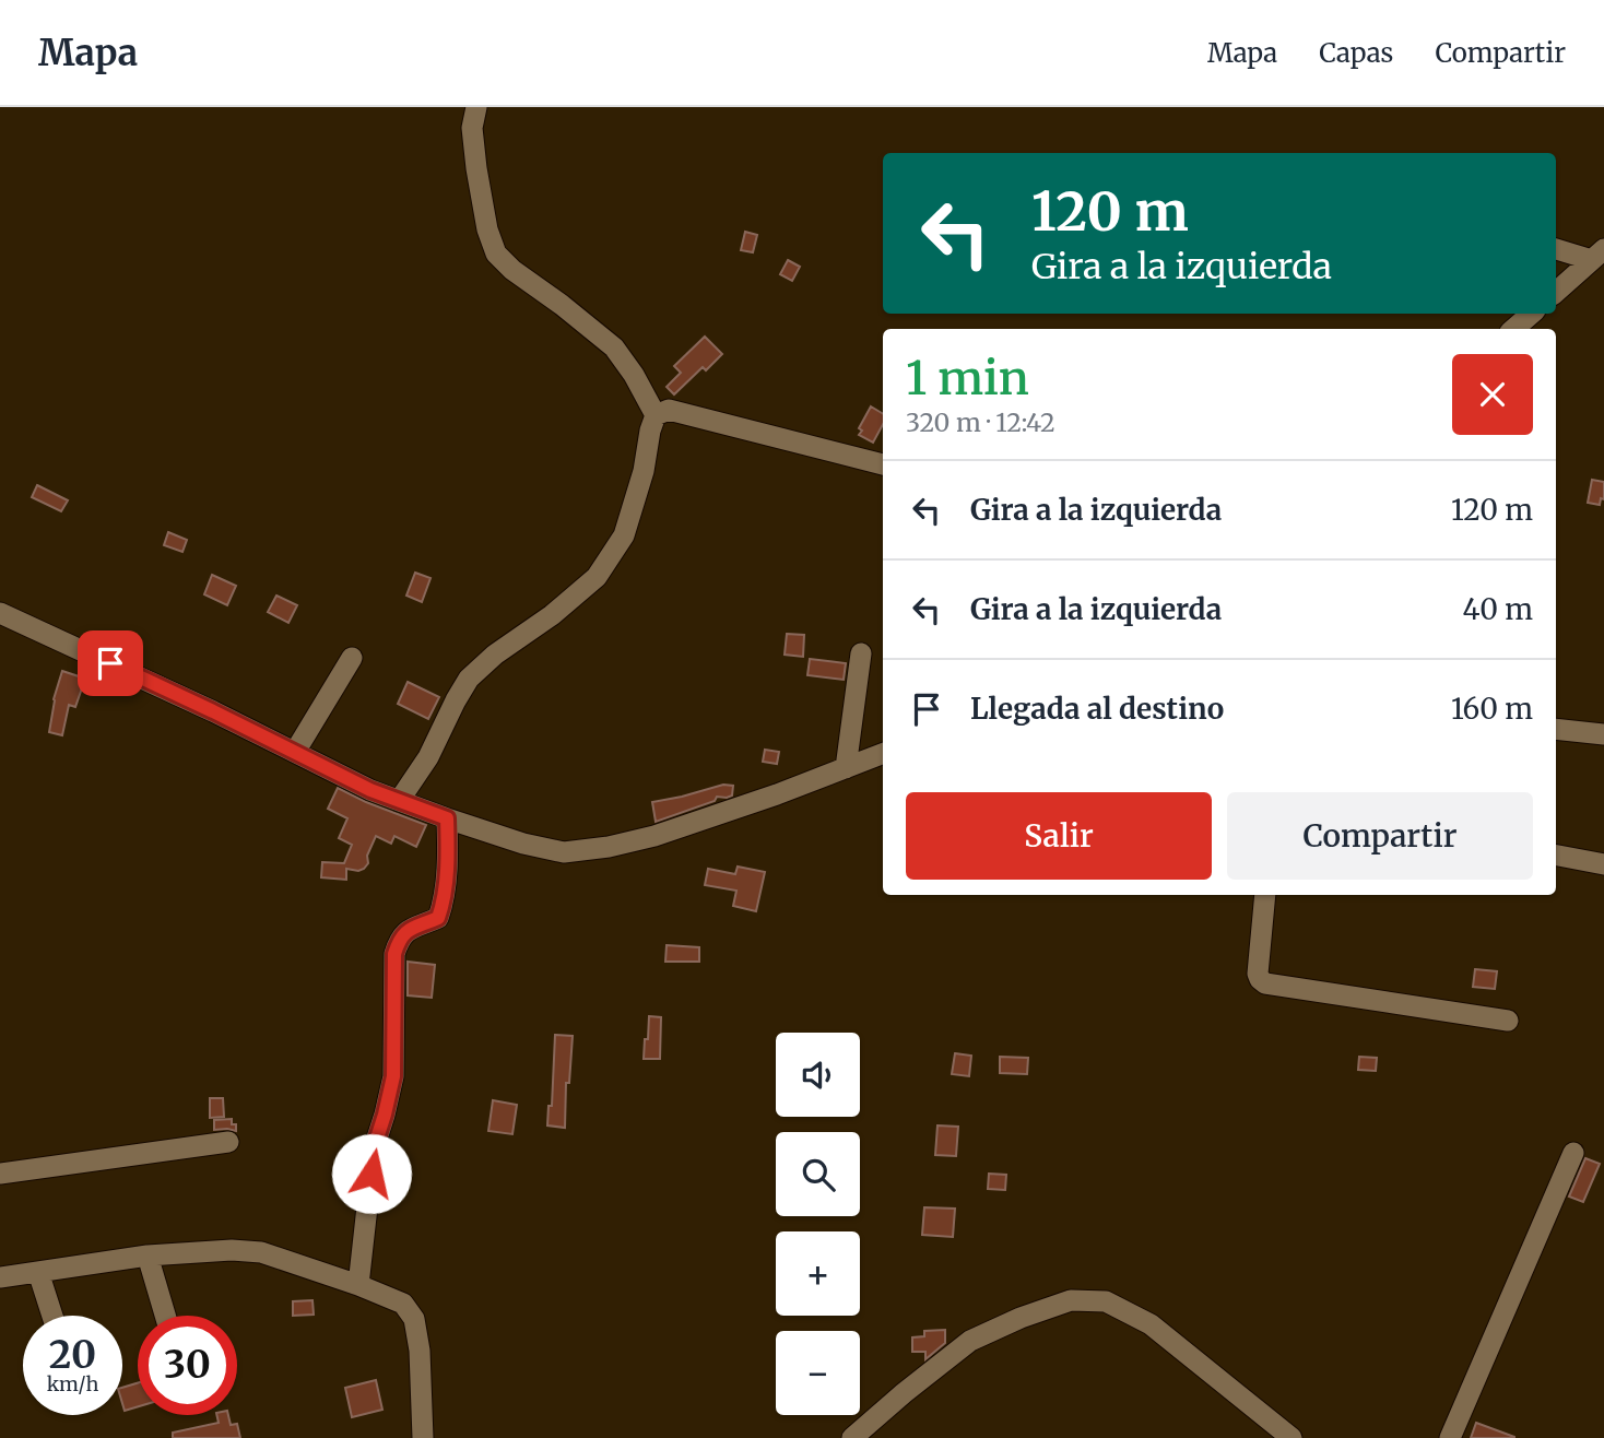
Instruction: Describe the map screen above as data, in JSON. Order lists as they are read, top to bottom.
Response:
{
  "page": {
    "header": "Mapa",
    "nav": ["Mapa", "Capas", "Compartir"],
    "turn": ["120 m", "Gira a la izquierda"],
    "heading": ["1 min", "320 m · 12:42"],
    "list": [
      {
        "name": "Gira a la izquierda",
        "value": "120 m"
      },
      {
        "name": "Gira a la izquierda",
        "value": "40 m"
      },
      {
        "name": "Llegada al destino",
        "value": "160 m"
      }
    ],
    "buttons": ["Salir", "Compartir"],
    "map_buttons": ["+", "−"],
    "speed": "20 km/h",
    "limit": "30"
  }
}
